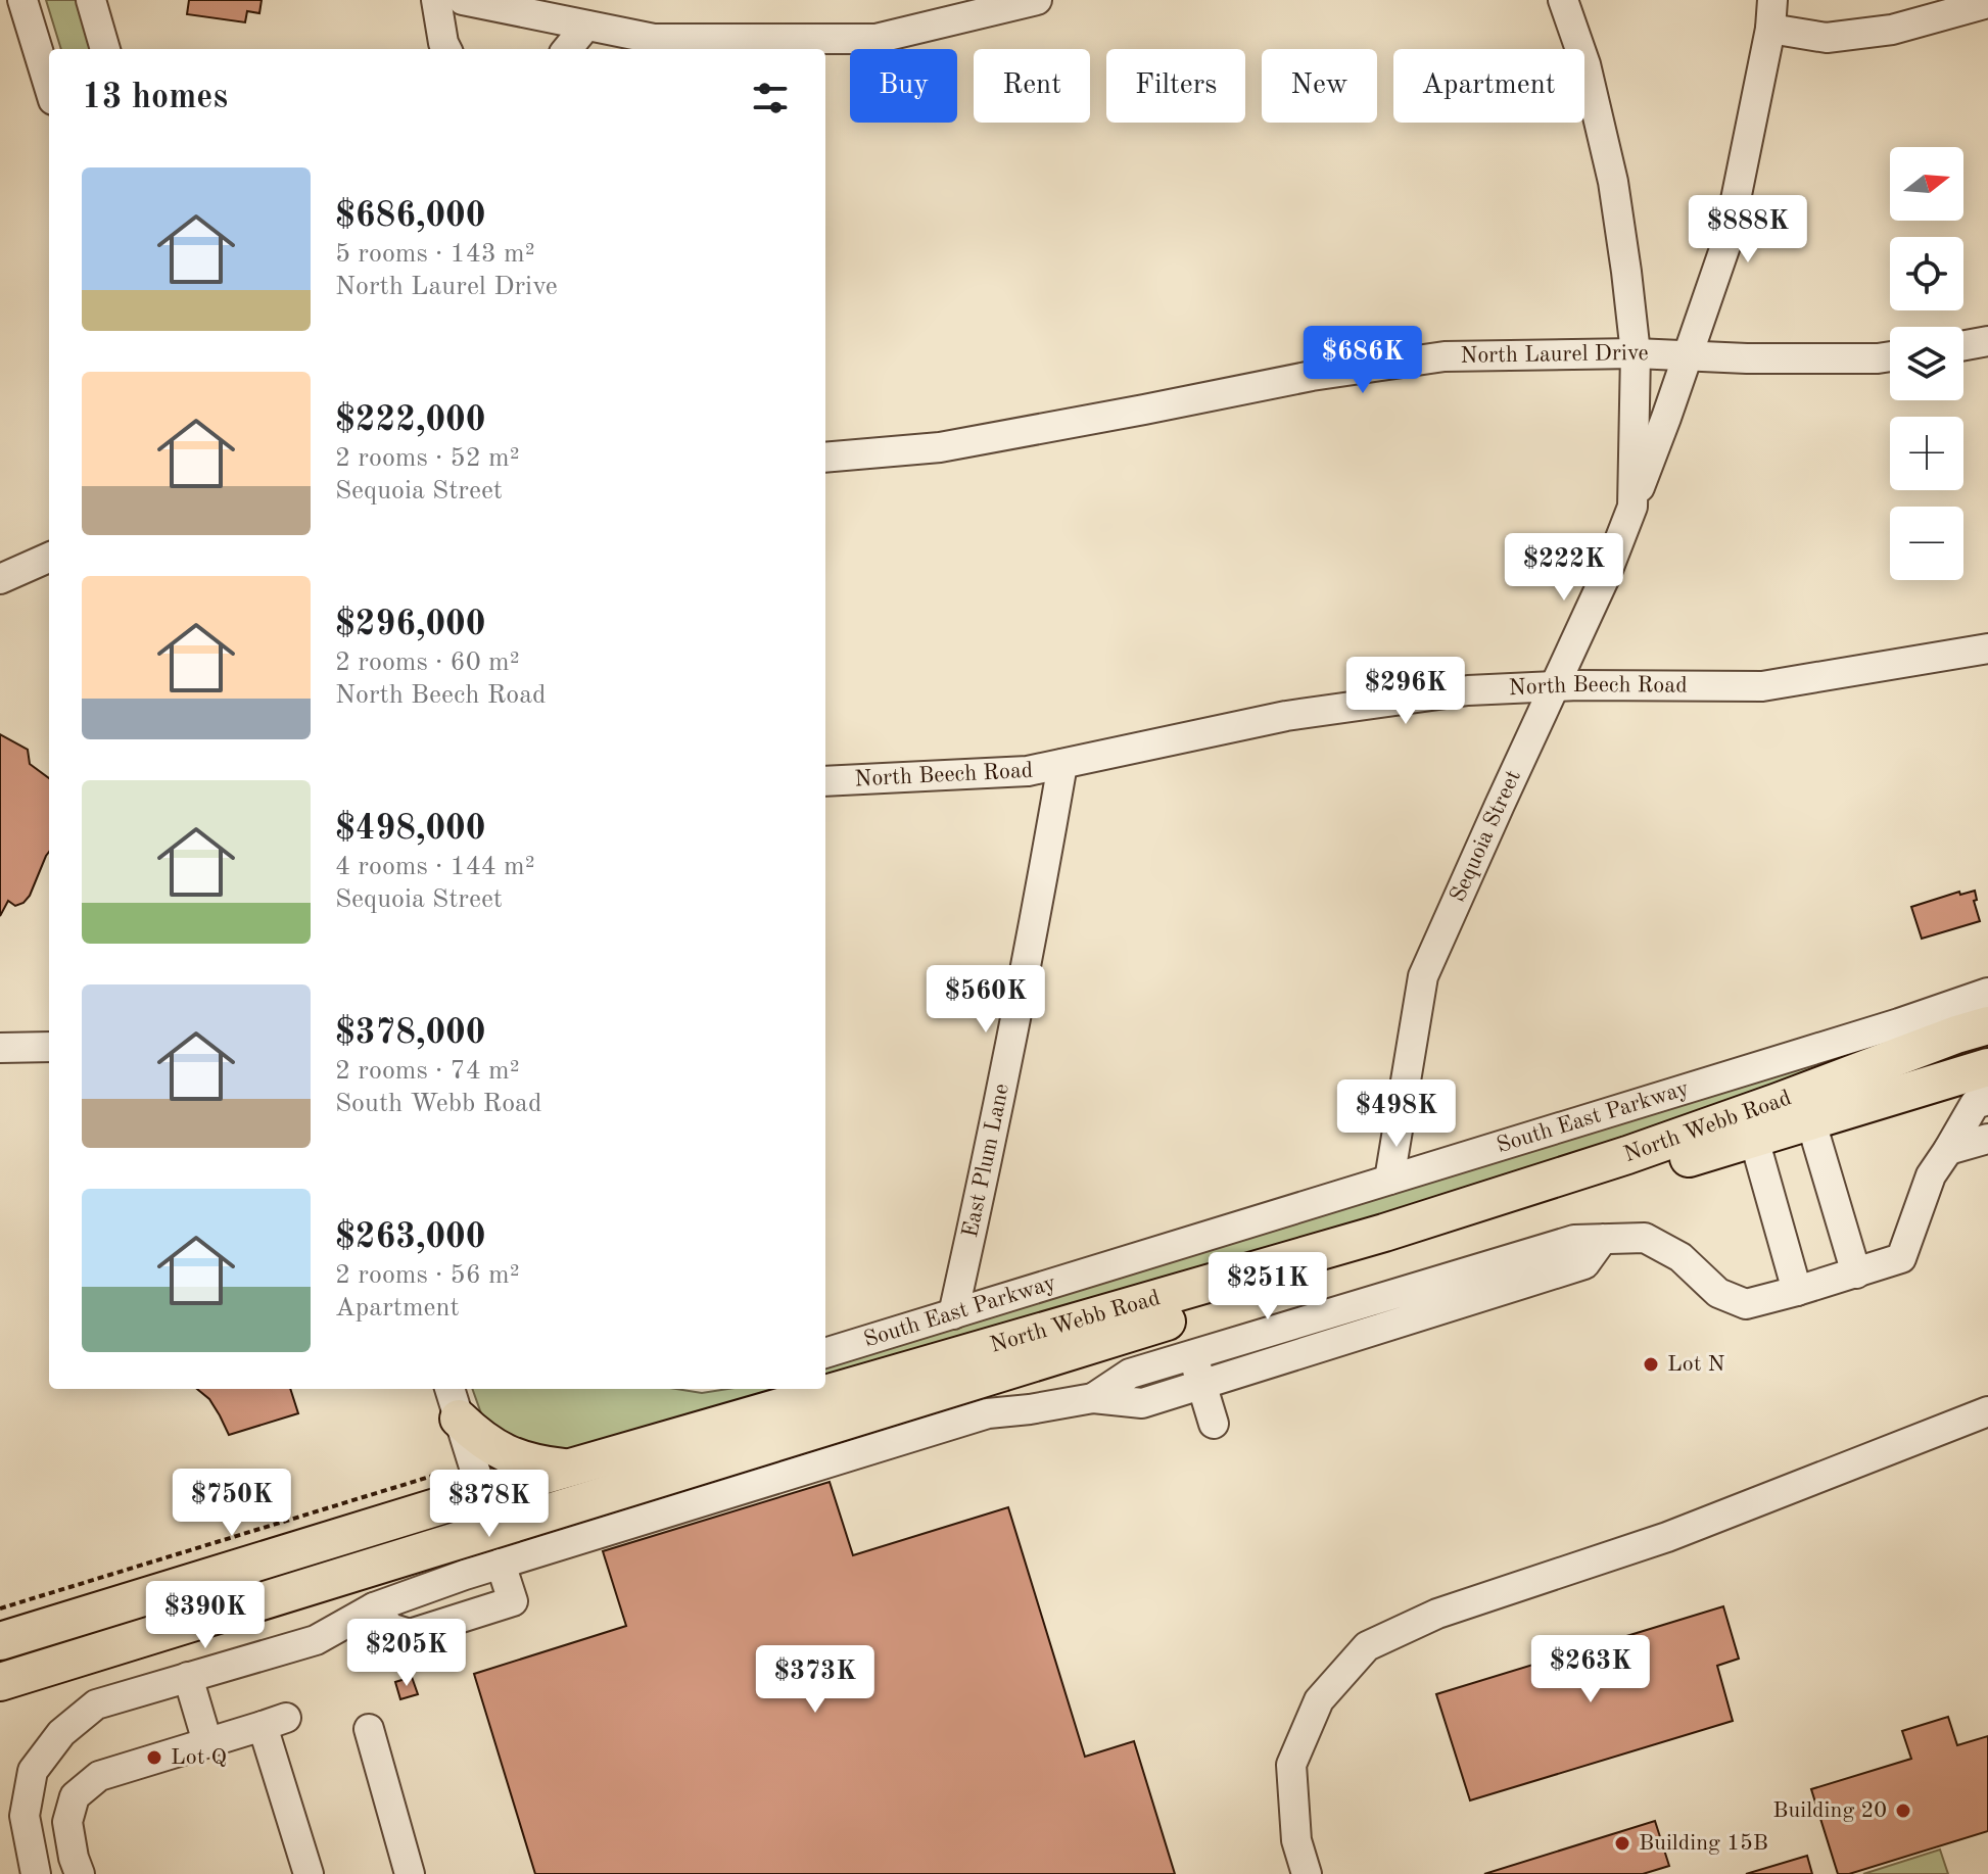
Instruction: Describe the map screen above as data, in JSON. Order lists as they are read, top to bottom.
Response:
{
  "streets": {
    "main road": ["North Webb Road"],
    "street": [
      "North Laurel Drive",
      "North Beech Road",
      "Sequoia Street",
      "South East Parkway",
      "East Plum Lane"
    ]
  },
  "crossings": [
    ["North Laurel Drive", "Sequoia Street"],
    ["North Beech Road", "Sequoia Street"],
    ["North Beech Road", "East Plum Lane"],
    ["Sequoia Street", "South East Parkway"],
    ["South East Parkway", "East Plum Lane"]
  ],
  "places": [
    "Lot N",
    "Lot Q",
    "Building 20",
    "Building 15B"
  ],
  "north": "right",
  "page": {
    "chip": [
      "Buy",
      "Rent",
      "Filters",
      "New",
      "Apartment"
    ],
    "heading": "13 homes",
    "map_buttons": ["+", "−"],
    "list": [
      {
        "name": "$686,000",
        "note": "5 rooms · 143 m² · North Laurel Drive"
      },
      {
        "name": "$222,000",
        "note": "2 rooms · 52 m² · Sequoia Street"
      },
      {
        "name": "$296,000",
        "note": "2 rooms · 60 m² · North Beech Road"
      },
      {
        "name": "$498,000",
        "note": "4 rooms · 144 m² · Sequoia Street"
      },
      {
        "name": "$378,000",
        "note": "2 rooms · 74 m² · South Webb Road"
      },
      {
        "name": "$263,000",
        "note": "2 rooms · 56 m² · Apartment"
      }
    ],
    "price": [
      "$888K",
      "$686K",
      "$222K",
      "$296K",
      "$560K",
      "$498K",
      "$251K",
      "$750K",
      "$378K",
      "$390K",
      "$205K",
      "$263K",
      "$373K"
    ]
  }
}
